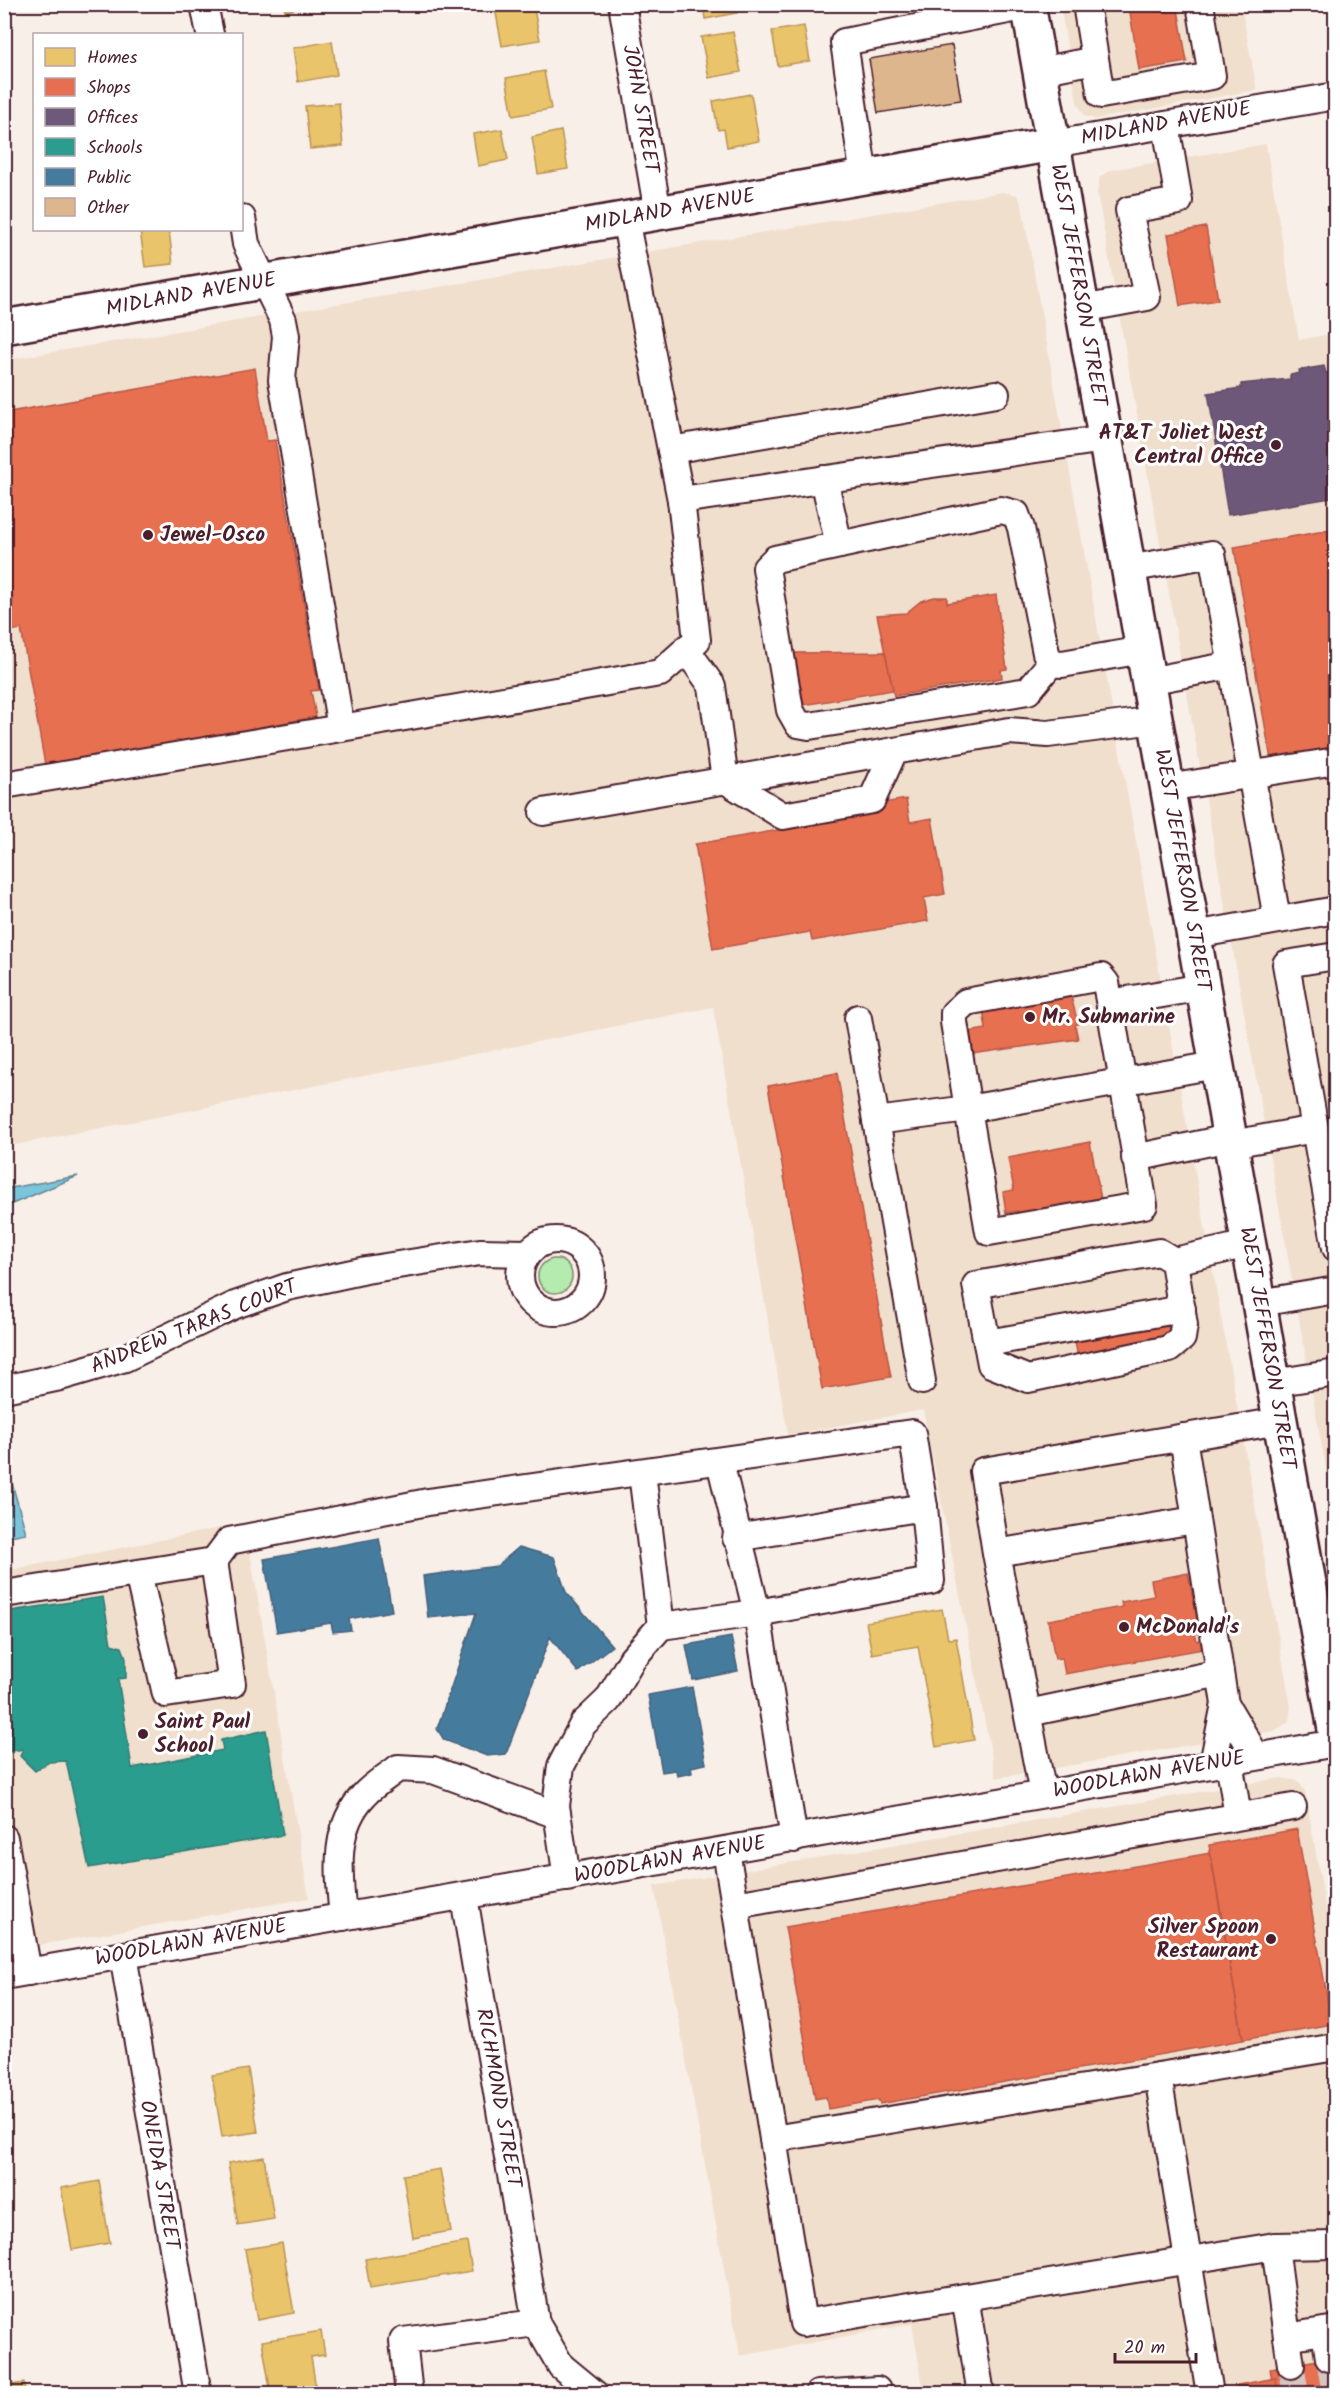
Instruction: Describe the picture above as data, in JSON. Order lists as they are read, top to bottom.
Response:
{
  "streets": {
    "main road": ["MIDLAND AVENUE", "WEST JEFFERSON STREET"],
    "street": [
      "JOHN STREET",
      "ANDREW TARAS COURT",
      "WOODLAWN AVENUE",
      "RICHMOND STREET",
      "ONEIDA STREET"
    ]
  },
  "crossings": [
    ["JOHN STREET", "MIDLAND AVENUE"],
    ["MIDLAND AVENUE", "WEST JEFFERSON STREET"],
    ["WOODLAWN AVENUE", "RICHMOND STREET"],
    ["WOODLAWN AVENUE", "ONEIDA STREET"]
  ],
  "places": [
    "AT&T Joliet West Central Office",
    "Jewel-Osco",
    "Mr. Submarine",
    "McDonald's",
    "Saint Paul School",
    "Silver Spoon Restaurant"
  ],
  "legend": [
    "Homes",
    "Shops",
    "Offices",
    "Schools",
    "Public",
    "Other"
  ],
  "scale_bar": "20 m"
}
